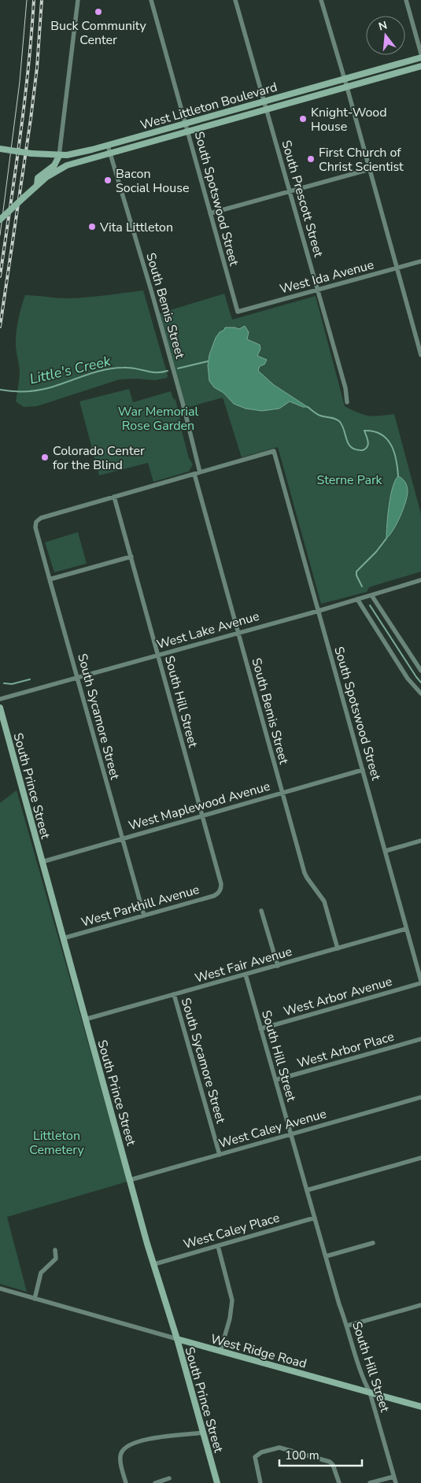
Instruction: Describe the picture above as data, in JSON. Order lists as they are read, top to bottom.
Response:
{
  "streets": {
    "street": [
      "West Littleton Boulevard",
      "South Spotswood Street",
      "South Prescott Street",
      "West Ida Avenue",
      "South Bemis Street",
      "West Lake Avenue",
      "South Hill Street",
      "South Sycamore Street",
      "South Prince Street",
      "West Maplewood Avenue",
      "West Parkhill Avenue",
      "West Fair Avenue",
      "West Arbor Avenue",
      "West Arbor Place",
      "West Caley Avenue",
      "West Caley Place",
      "West Ridge Road"
    ]
  },
  "crossings": [
    ["West Littleton Boulevard", "South Spotswood Street"],
    ["West Littleton Boulevard", "South Prescott Street"],
    ["West Littleton Boulevard", "South Bemis Street"],
    ["South Spotswood Street", "West Ida Avenue"],
    ["South Spotswood Street", "South Bemis Street"],
    ["South Spotswood Street", "West Lake Avenue"],
    ["South Spotswood Street", "West Maplewood Avenue"],
    ["South Spotswood Street", "West Fair Avenue"],
    ["South Spotswood Street", "West Arbor Avenue"],
    ["South Prescott Street", "West Ida Avenue"],
    ["South Bemis Street", "West Lake Avenue"],
    ["South Bemis Street", "West Maplewood Avenue"],
    ["South Bemis Street", "West Fair Avenue"],
    ["West Lake Avenue", "South Hill Street"],
    ["West Lake Avenue", "South Sycamore Street"],
    ["South Hill Street", "South Sycamore Street"],
    ["South Hill Street", "West Maplewood Avenue"],
    ["South Hill Street", "West Parkhill Avenue"],
    ["South Hill Street", "West Fair Avenue"],
    ["South Hill Street", "West Arbor Avenue"],
    ["South Hill Street", "West Arbor Place"],
    ["South Hill Street", "West Caley Avenue"],
    ["South Hill Street", "West Caley Place"],
    ["South Hill Street", "West Ridge Road"],
    ["South Sycamore Street", "West Maplewood Avenue"],
    ["South Sycamore Street", "West Parkhill Avenue"],
    ["South Sycamore Street", "West Fair Avenue"],
    ["South Sycamore Street", "West Caley Avenue"],
    ["South Prince Street", "West Maplewood Avenue"],
    ["South Prince Street", "West Parkhill Avenue"],
    ["South Prince Street", "West Fair Avenue"],
    ["South Prince Street", "West Caley Avenue"],
    ["South Prince Street", "West Caley Place"],
    ["South Prince Street", "West Ridge Road"]
  ],
  "water": ["Little's Creek"],
  "parks": ["War Memorial Rose Garden", "Sterne Park", "Littleton Cemetery"],
  "places": [
    "Buck Community Center",
    "Knight-Wood House",
    "First Church of Christ Scientist",
    "Bacon Social House",
    "Vita Littleton",
    "Colorado Center for the Blind"
  ],
  "scale_bar": "100 m",
  "north": "top"
}
